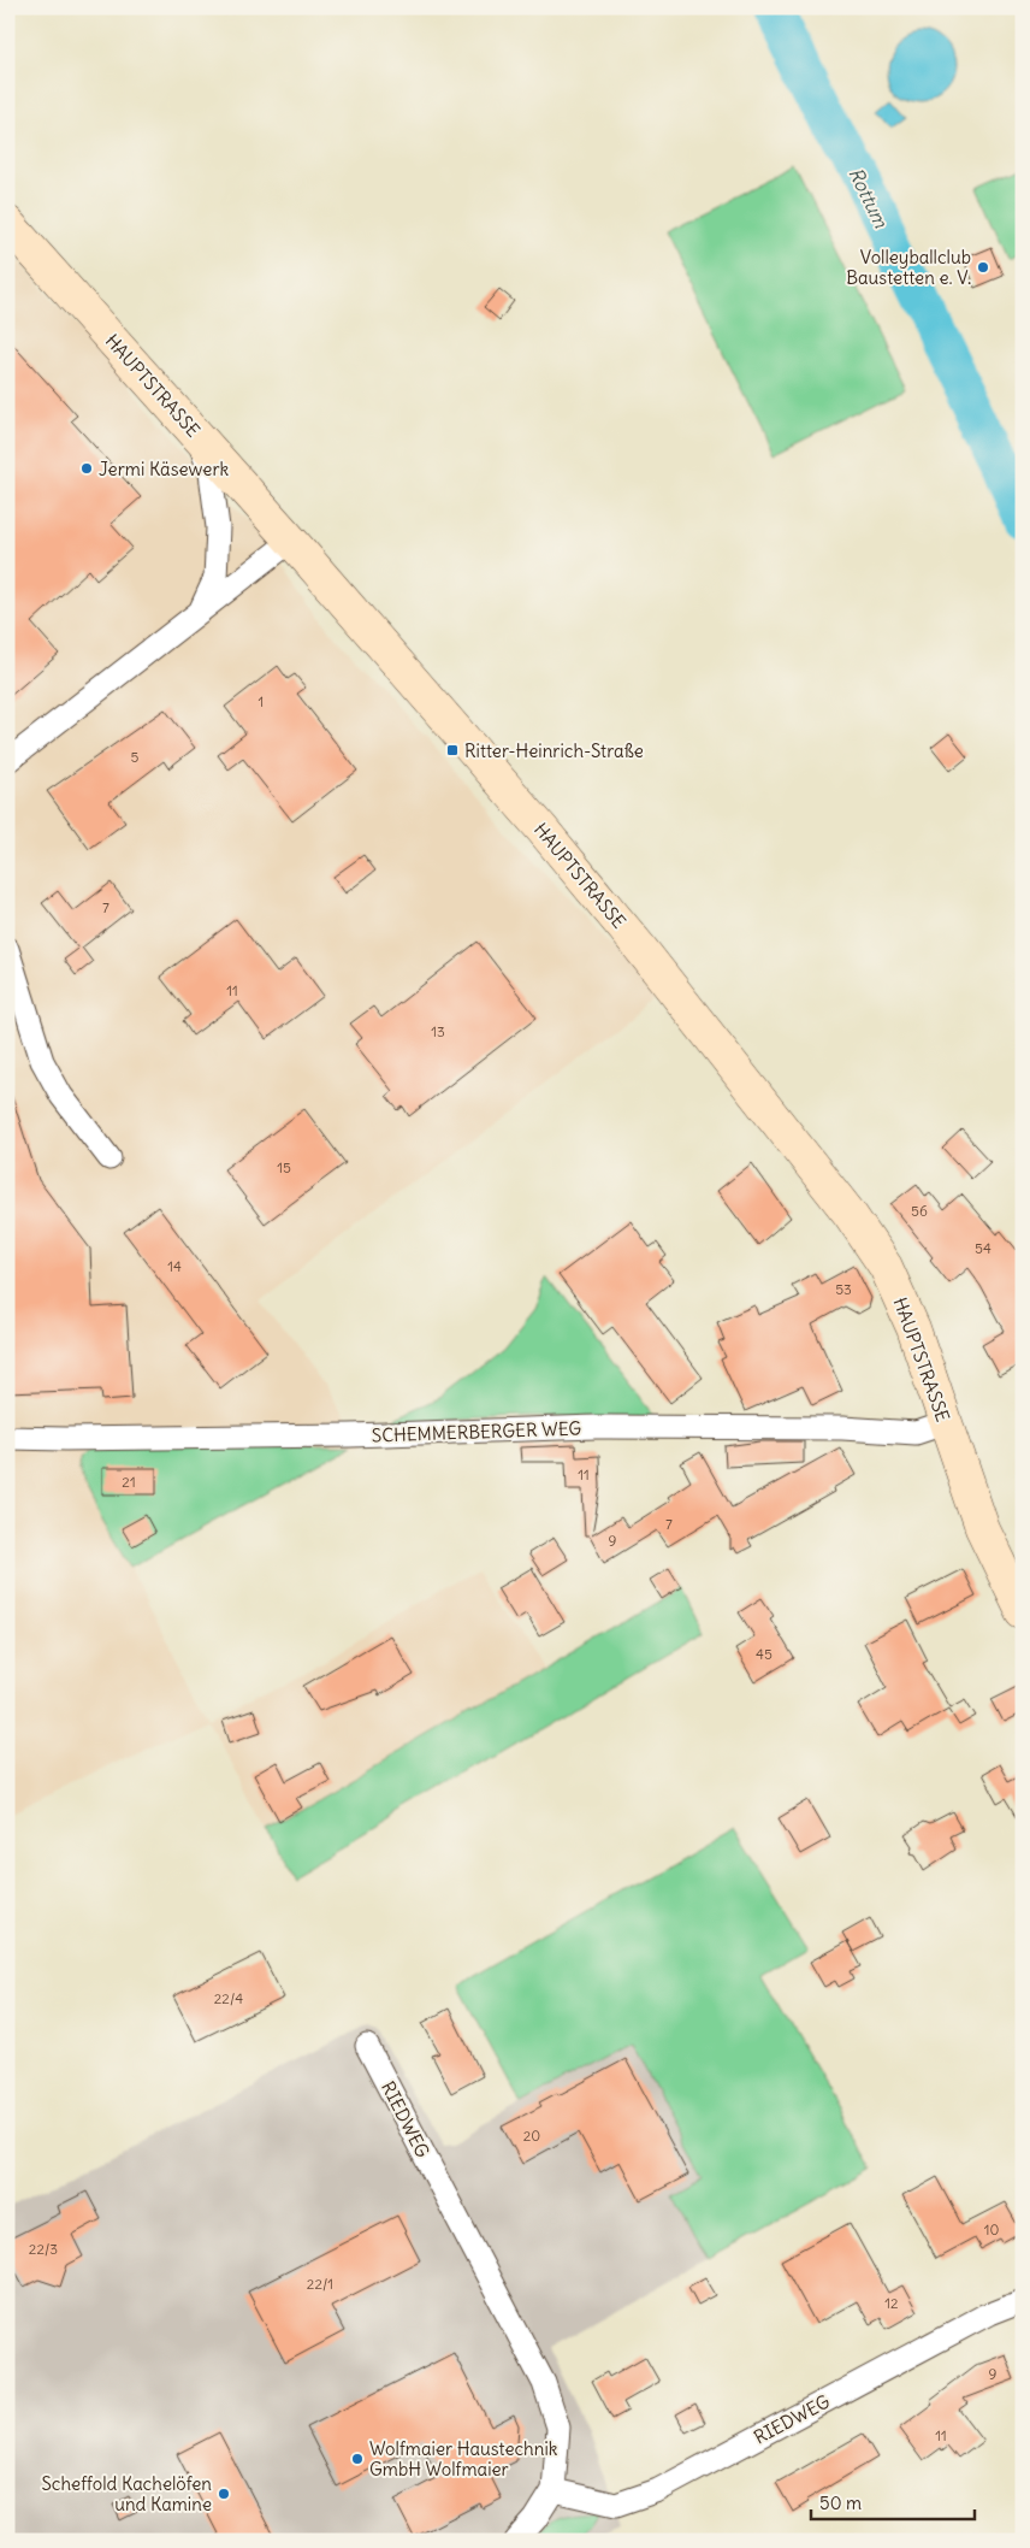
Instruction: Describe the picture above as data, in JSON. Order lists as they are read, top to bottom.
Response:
{
  "streets": {
    "main road": ["HAUPTSTRASSE"],
    "street": ["SCHEMMERBERGER WEG", "RIEDWEG"]
  },
  "crossings": [
    ["HAUPTSTRASSE", "SCHEMMERBERGER WEG"]
  ],
  "water": ["Rottum"],
  "places": {
    "other": [
      "Volleyballclub Baustetten e. V.",
      "Jermi Käsewerk",
      "Wolfmaier Haustechnik GmbH Wolfmaier",
      "Scheffold Kachelöfen und Kamine"
    ],
    "transit": ["Ritter-Heinrich-Straße"]
  },
  "house_numbers": [
    "1",
    "5",
    "7",
    "11",
    "13",
    "15",
    "56",
    "54",
    "14",
    "53",
    "11",
    "21",
    "7",
    "9",
    "45",
    "22/4",
    "20",
    "10",
    "22/3",
    "22/1",
    "12",
    "9",
    "11"
  ],
  "scale_bar": "50 m"
}
